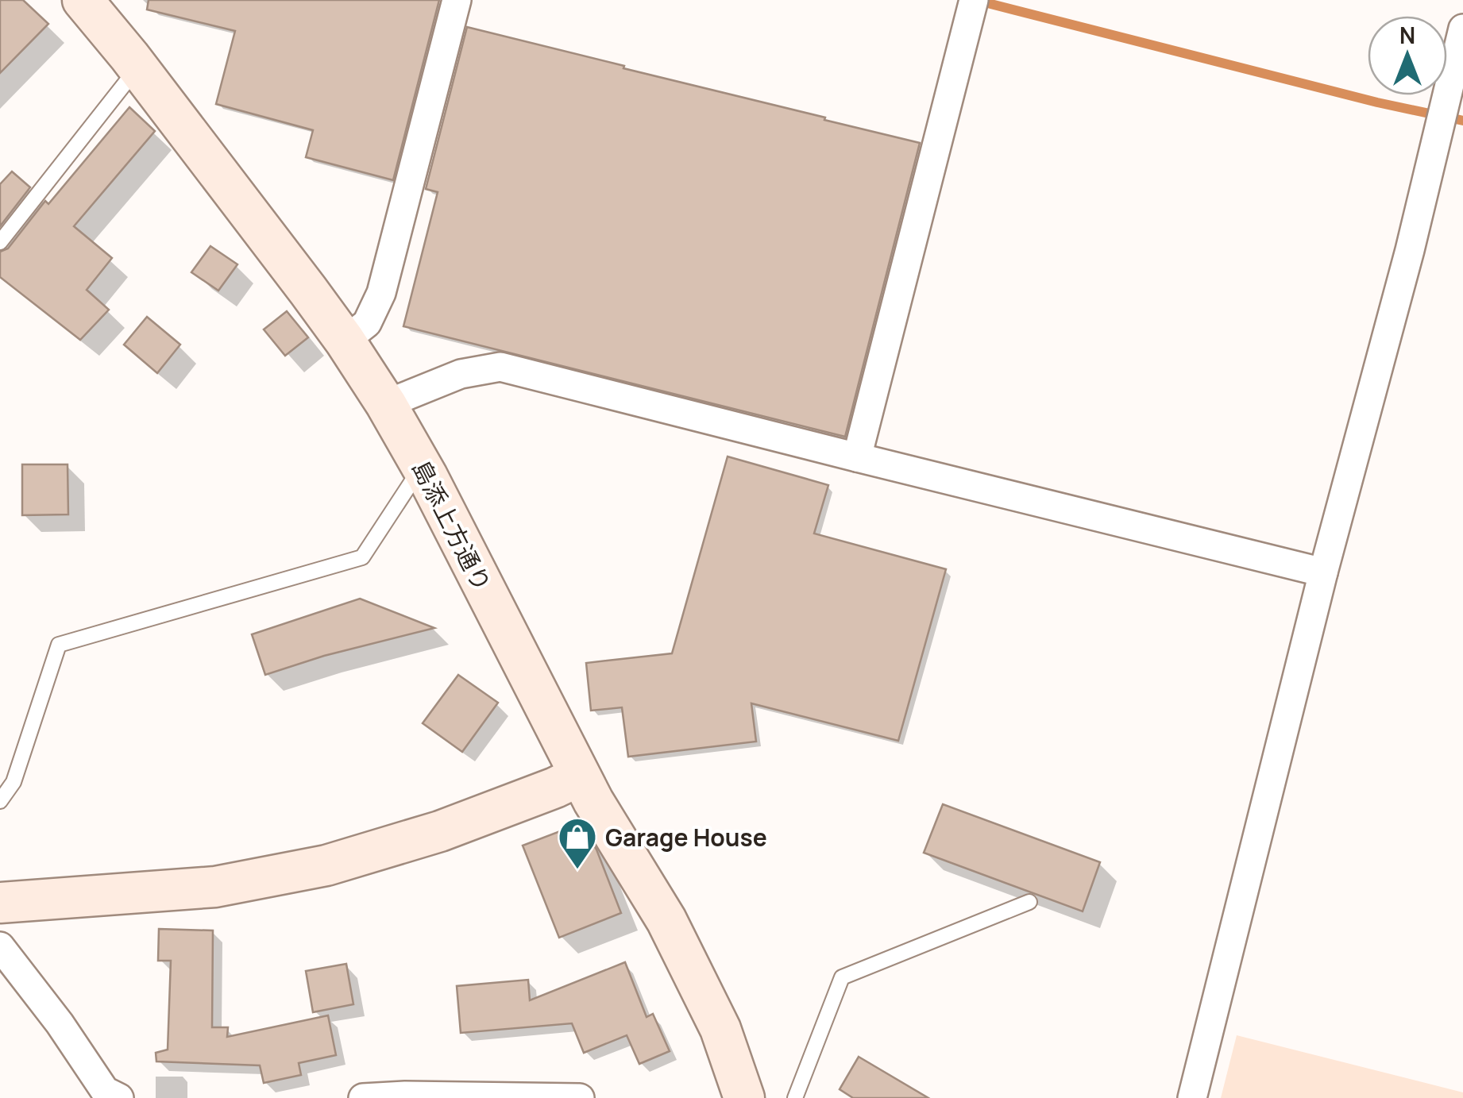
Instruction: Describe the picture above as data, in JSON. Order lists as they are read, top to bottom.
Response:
{
  "streets": {
    "street": ["島添上方通り"]
  },
  "places": {
    "shop": ["Garage House"]
  },
  "north": "top"
}
